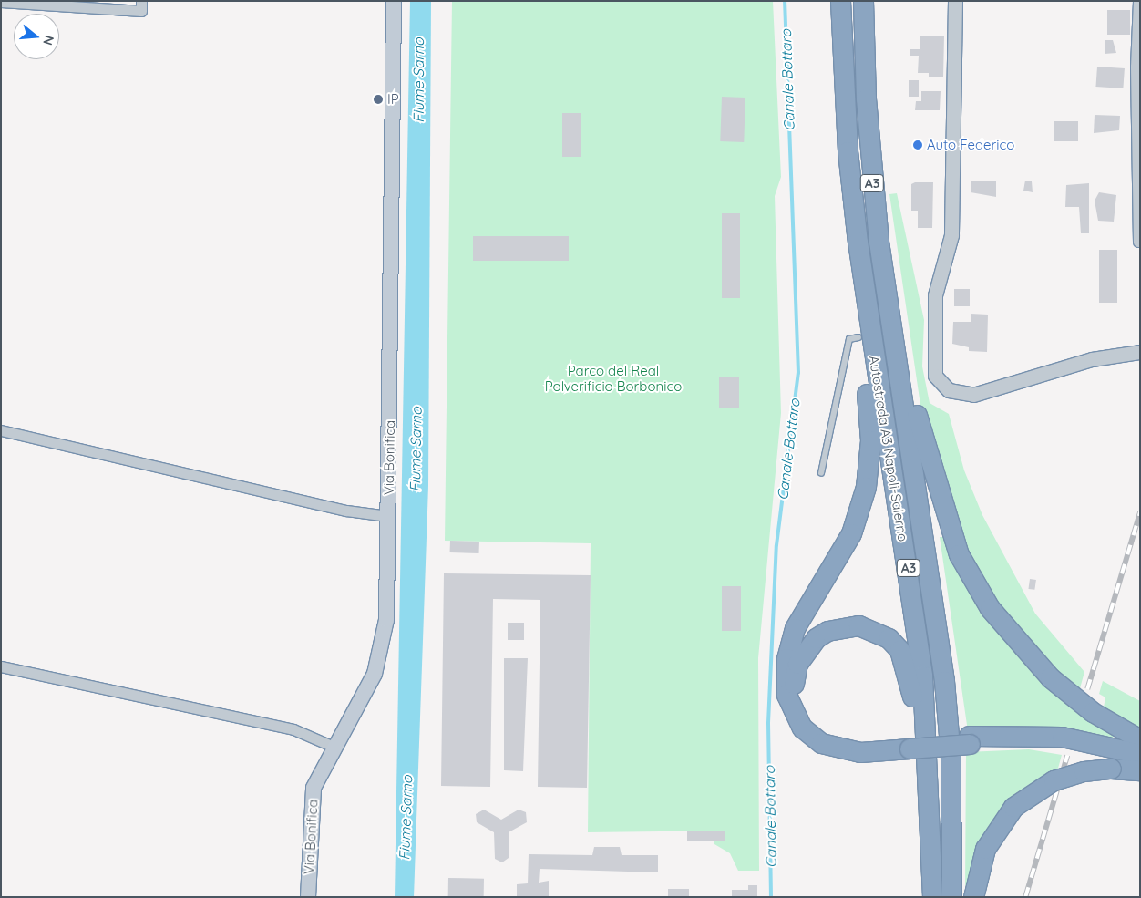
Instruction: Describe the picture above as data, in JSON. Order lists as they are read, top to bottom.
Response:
{
  "streets": {
    "highway": ["A3", "Autostrada A3 Napoli-Salerno"],
    "main road": ["Via Bonifica"]
  },
  "water": ["Fiume Sarno", "Canale Bottaro"],
  "parks": ["Parco del Real Polverificio Borbonico"],
  "places": ["IP", "Auto Federico"],
  "north": "right"
}
